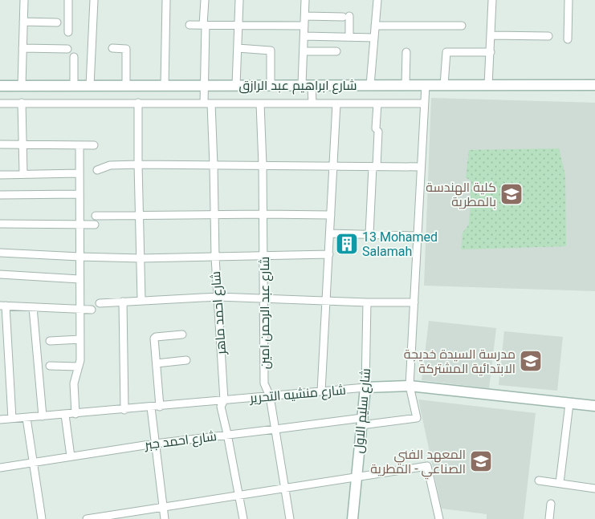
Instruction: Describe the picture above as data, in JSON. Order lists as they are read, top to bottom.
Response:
{
  "streets": {
    "main road": ["شارع ابراهيم عبد الرازق", "شارع منشيه التحرير", "شارع سليم الاول"],
    "street": ["شارع احمد ماهر", "شارع عبد الرحمن امين", "شارع احمد جبر"]
  },
  "crossings": [
    ["شارع ابراهيم عبد الرازق", "شارع احمد ماهر"],
    ["شارع ابراهيم عبد الرازق", "شارع عبد الرحمن امين"],
    ["شارع احمد ماهر", "شارع منشيه التحرير"],
    ["شارع احمد ماهر", "شارع احمد جبر"],
    ["شارع عبد الرحمن امين", "شارع منشيه التحرير"],
    ["شارع عبد الرحمن امين", "شارع احمد جبر"],
    ["شارع منشيه التحرير", "شارع سليم الاول"],
    ["شارع منشيه التحرير", "شارع احمد جبر"],
    ["شارع سليم الاول", "شارع احمد جبر"]
  ],
  "places": {
    "school or university": ["كلية الهندسة بالمطرية", "مدرسة السيدة خديجة الابتدائية المشتركة", "المعهد الفني الصناعي - المطرية"],
    "building": ["13 Mohamed Salamah"]
  }
}
